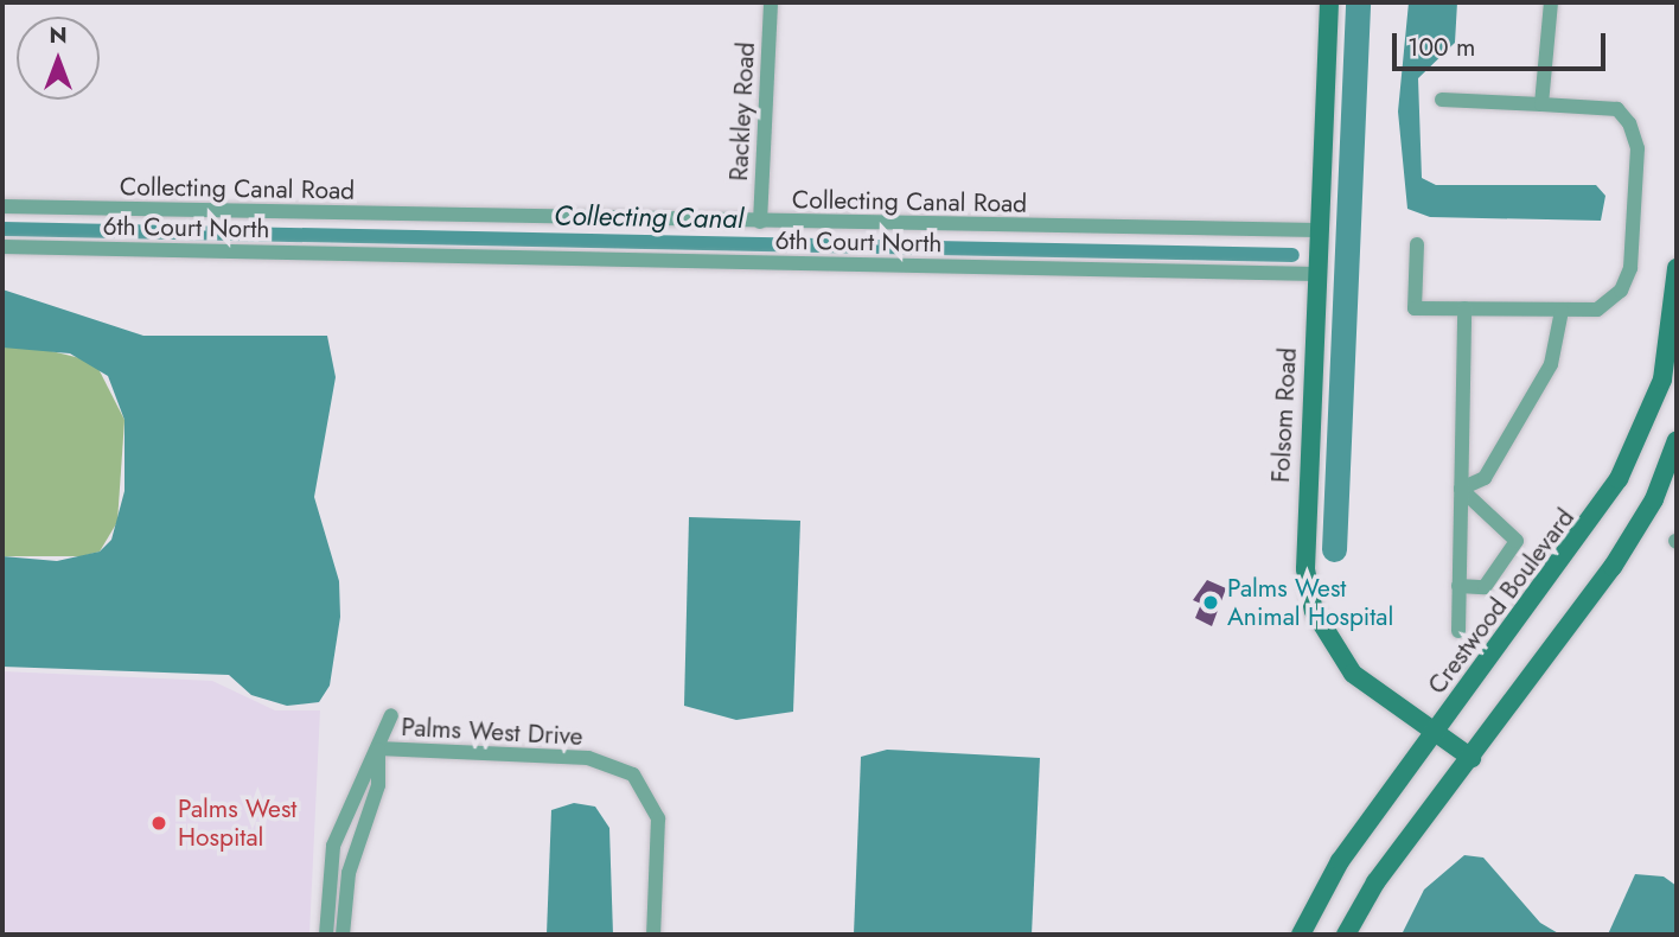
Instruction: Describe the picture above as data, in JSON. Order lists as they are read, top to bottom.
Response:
{
  "streets": {
    "main road": ["Folsom Road", "Crestwood Boulevard"],
    "street": [
      "Rackley Road",
      "Collecting Canal Road",
      "6th Court North",
      "Palms West Drive"
    ]
  },
  "crossings": [
    ["Rackley Road", "Collecting Canal Road"],
    ["Collecting Canal Road", "Folsom Road"],
    ["6th Court North", "Folsom Road"],
    ["Folsom Road", "Crestwood Boulevard"]
  ],
  "water": ["Collecting Canal"],
  "places": ["Palms West Animal Hospital", "Palms West Hospital"],
  "scale_bar": "100 m",
  "north": "top"
}
